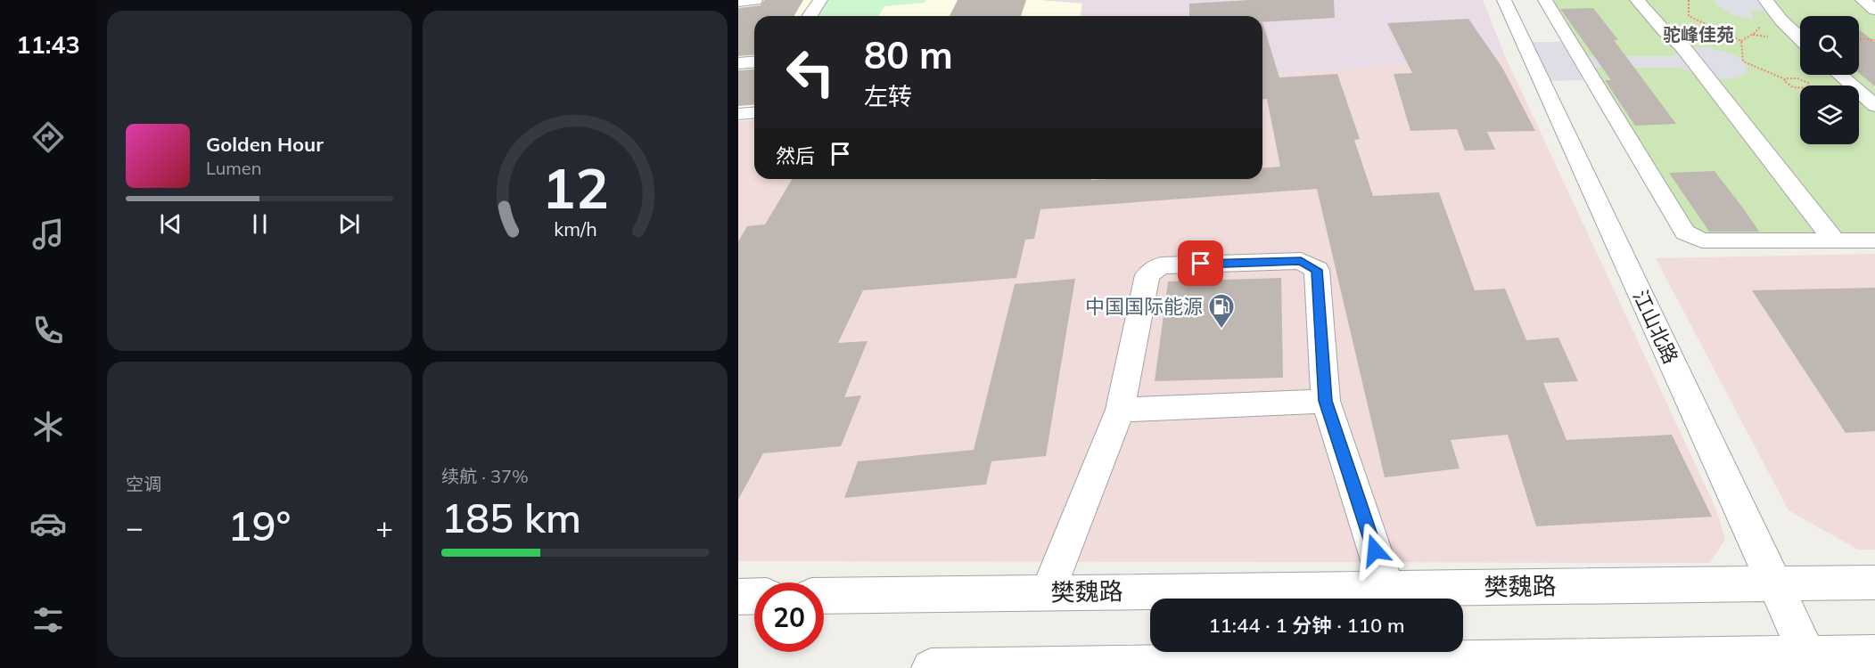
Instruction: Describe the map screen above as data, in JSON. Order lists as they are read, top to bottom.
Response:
{
  "streets": {
    "street": ["江山北路", "樊魏路"]
  },
  "crossings": [
    ["江山北路", "樊魏路"]
  ],
  "districts": ["驼峰佳苑"],
  "places": {
    "fuel station": ["中国国际能源"]
  },
  "page": {
    "tabs": "11:43",
    "turn": ["80 m", "左转"],
    "song": ["Golden Hour", "Lumen"],
    "then": "然后",
    "tile": [
      "空调",
      ["续航 · 37%", "185 km"]
    ],
    "heat": ["−", "19°", "+"],
    "limit": "20",
    "trip": "11:44 · 1 分钟 · 110 m",
    "gauge": ["12", "km/h"]
  }
}
